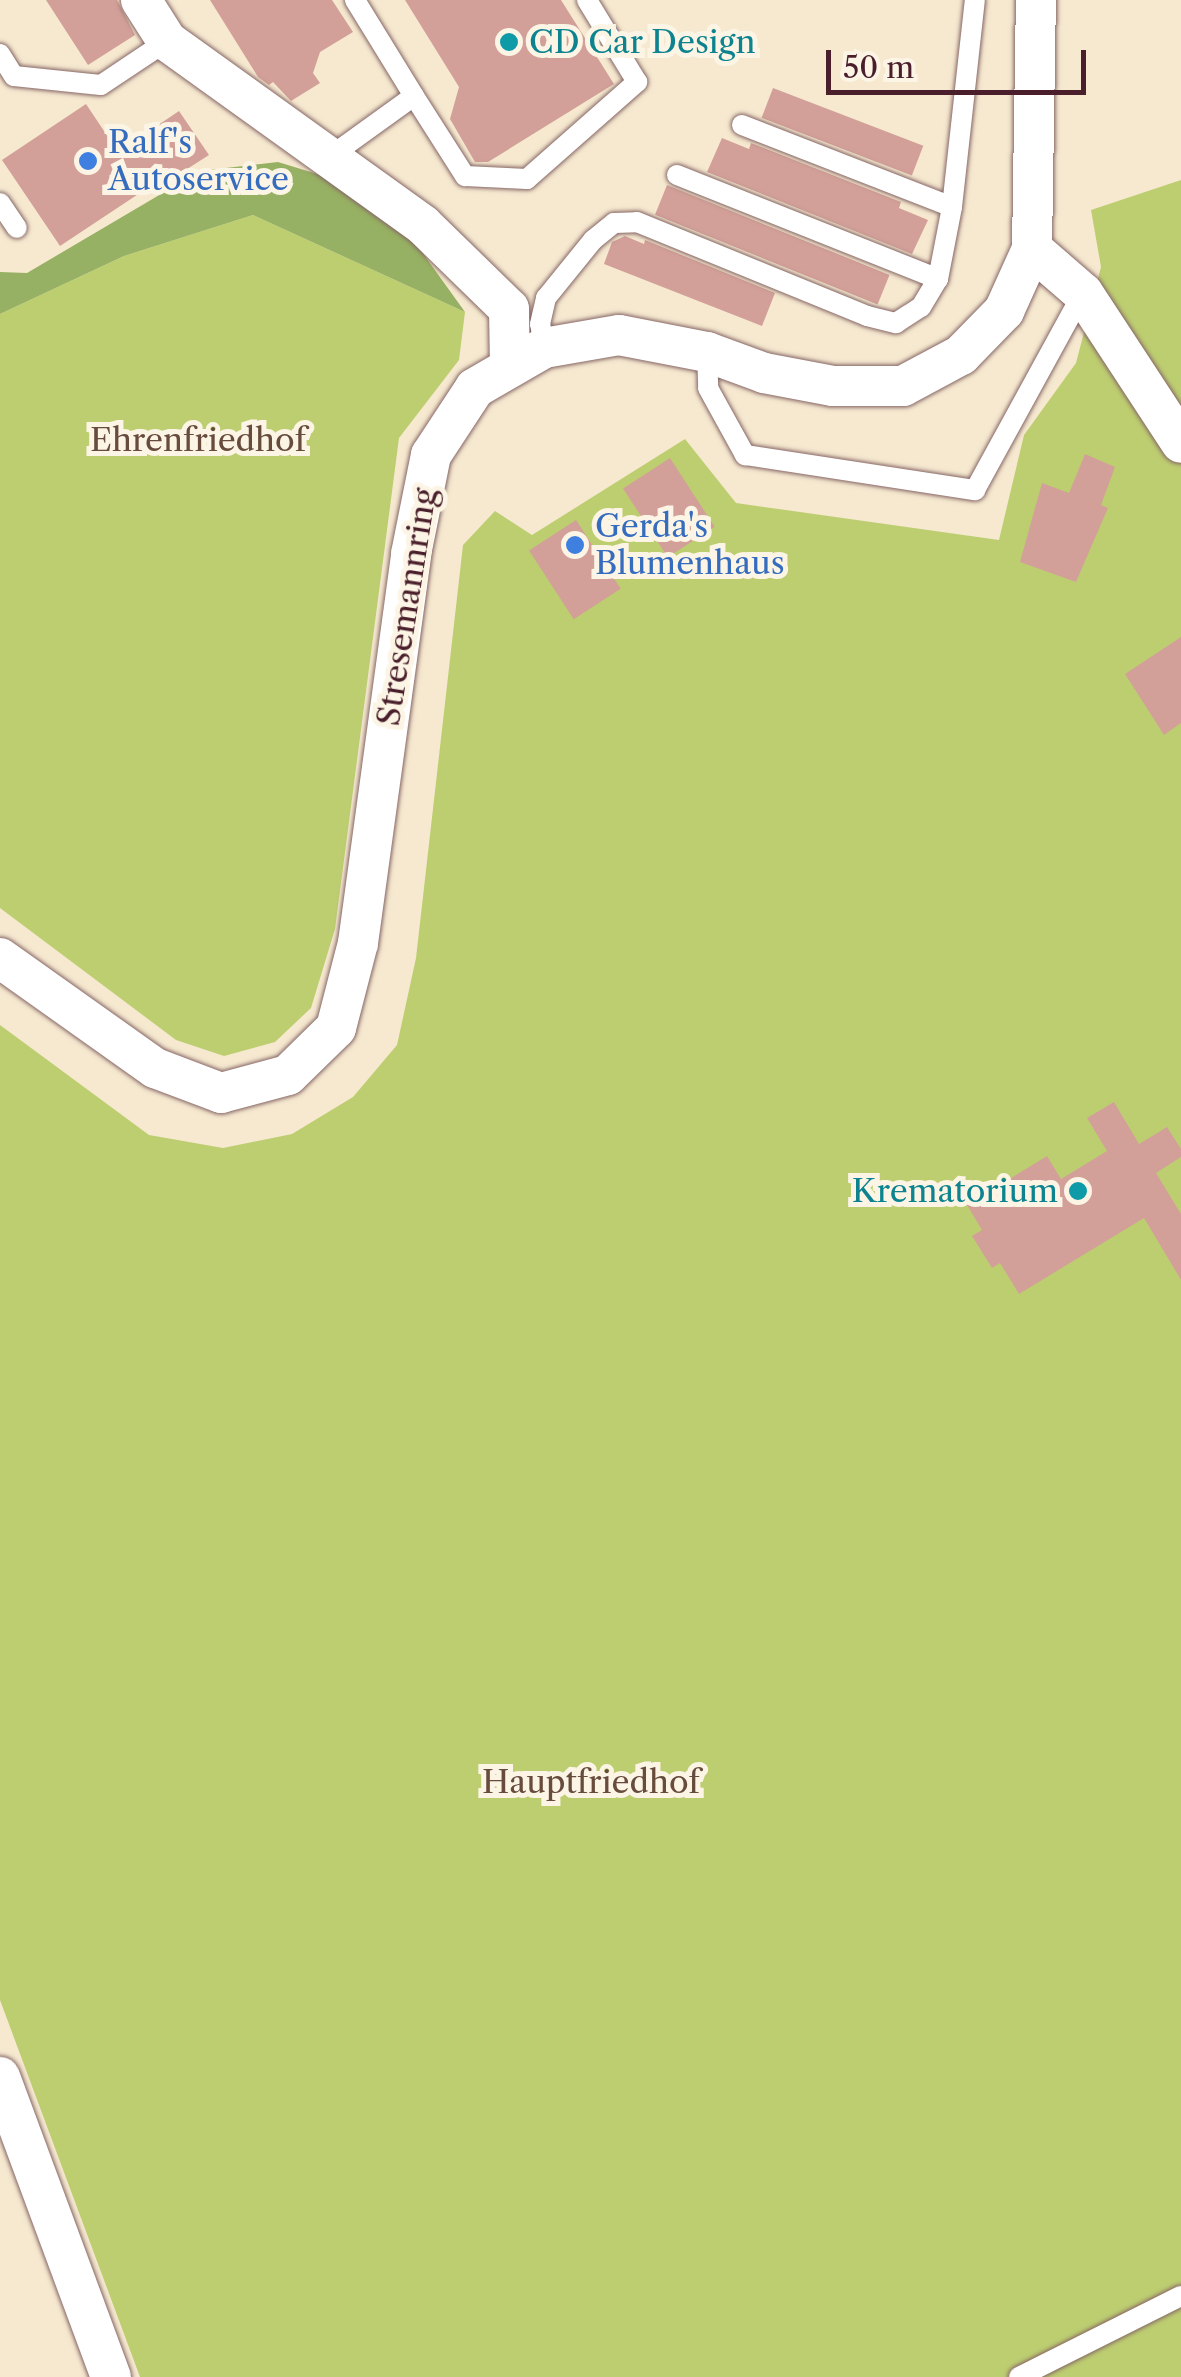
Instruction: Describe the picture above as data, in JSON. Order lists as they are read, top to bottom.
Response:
{
  "streets": {
    "street": ["Stresemannring"]
  },
  "parks": ["Ehrenfriedhof", "Hauptfriedhof"],
  "places": [
    "CD Car Design",
    "Ralf's Autoservice",
    "Gerda's Blumenhaus",
    "Krematorium"
  ],
  "scale_bar": "50 m"
}
